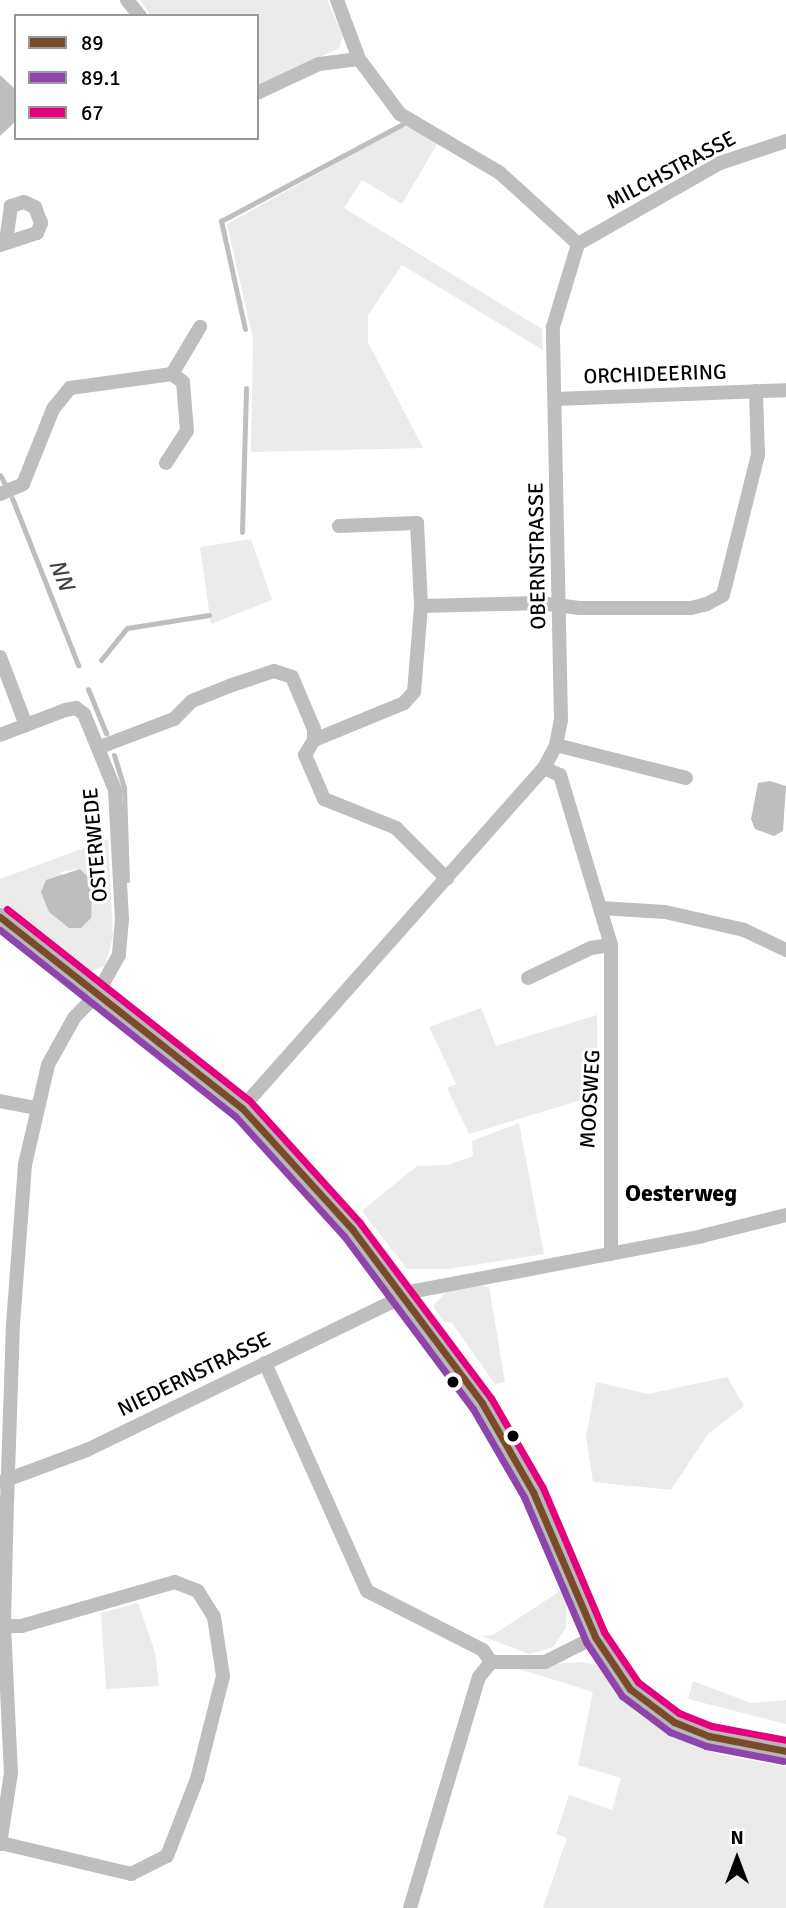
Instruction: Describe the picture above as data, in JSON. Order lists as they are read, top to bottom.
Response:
{
  "streets": {
    "street": [
      "MILCHSTRASSE",
      "ORCHIDEERING",
      "OBERNSTRASSE",
      "OSTERWEDE",
      "MOOSWEG",
      "NIEDERNSTRASSE"
    ]
  },
  "crossings": [
    ["MILCHSTRASSE", "OBERNSTRASSE"],
    ["ORCHIDEERING", "OBERNSTRASSE"],
    ["OBERNSTRASSE", "MOOSWEG"],
    ["OSTERWEDE", "NIEDERNSTRASSE"],
    ["MOOSWEG", "NIEDERNSTRASSE"]
  ],
  "districts": ["Oesterweg"],
  "water": ["NN"],
  "lines": ["transit line 67", "transit line 89", "transit line 89.1"],
  "legend": ["89", "89.1", "67"],
  "north": "top"
}
